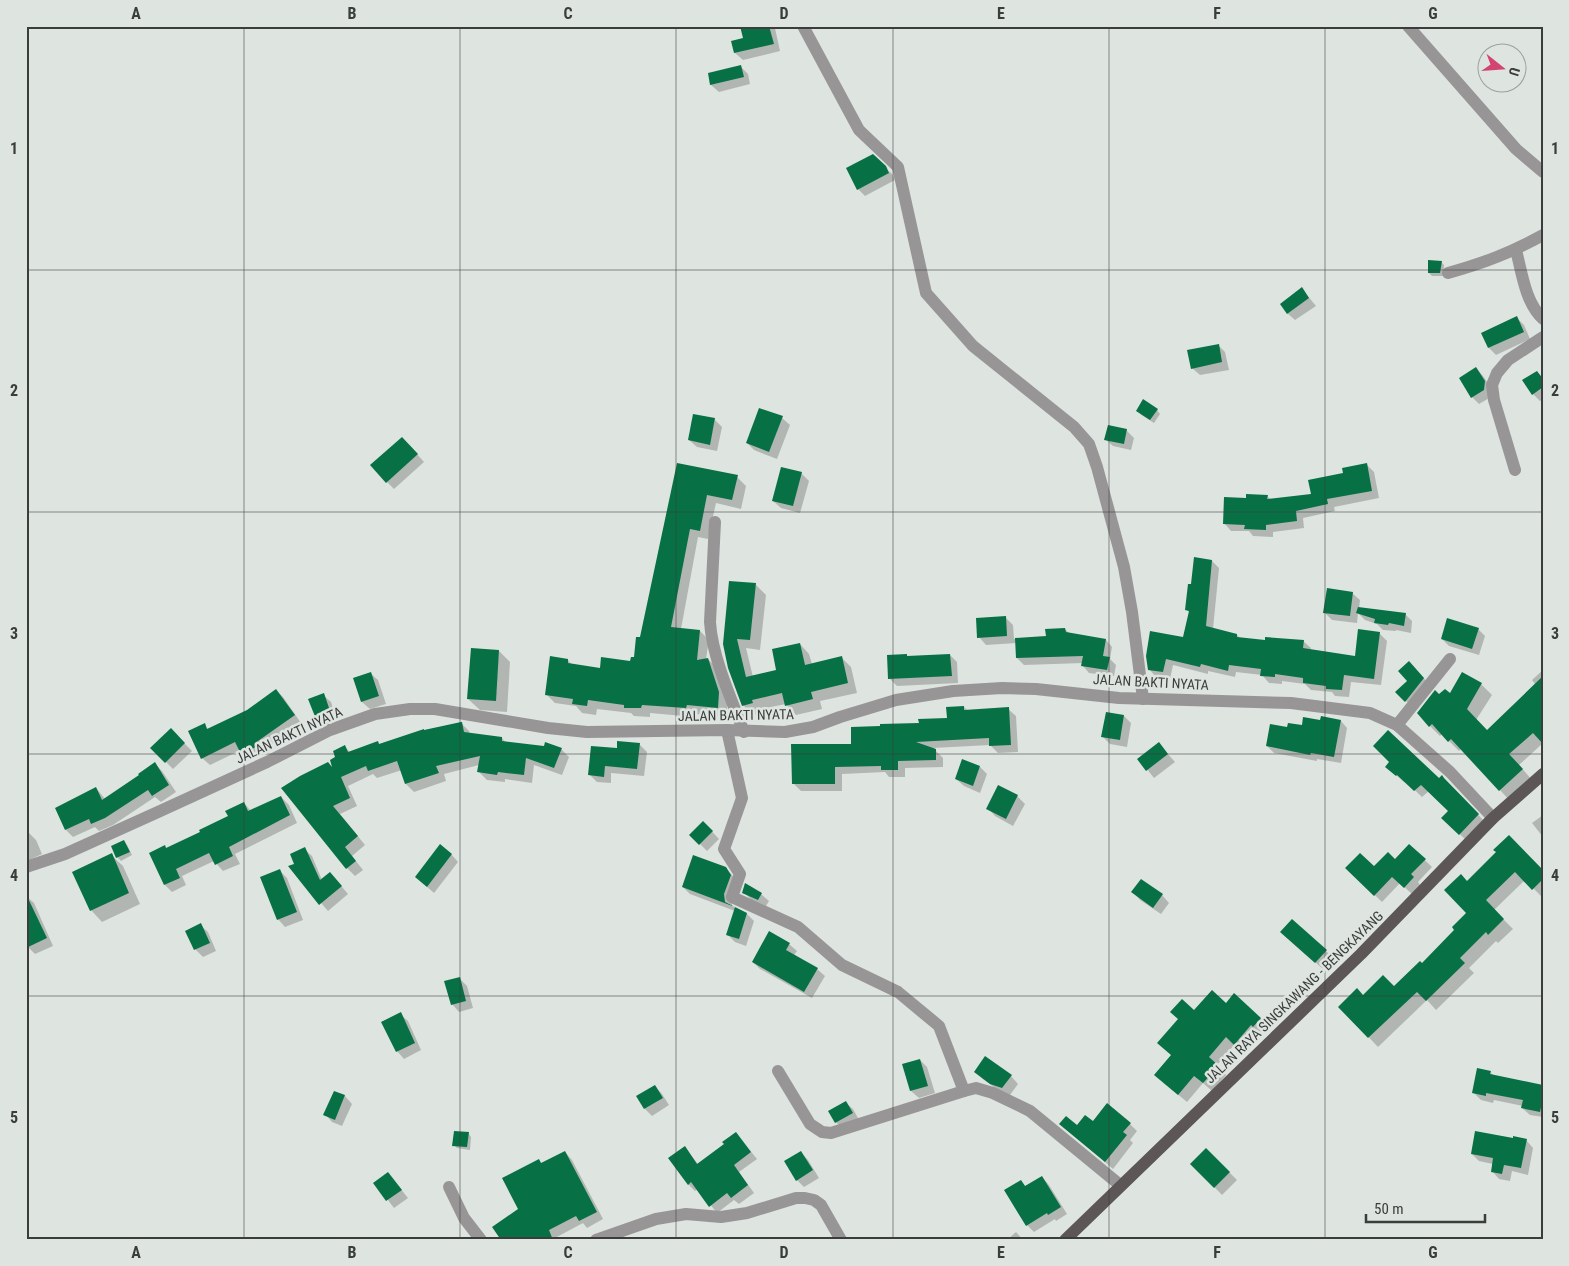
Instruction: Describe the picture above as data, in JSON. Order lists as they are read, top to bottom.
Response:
{
  "streets": {
    "main road": ["JALAN RAYA SINGKAWANG - BENGKAYANG"],
    "street": ["JALAN BAKTI NYATA"]
  },
  "crossings": [
    ["JALAN BAKTI NYATA", "JALAN RAYA SINGKAWANG - BENGKAYANG"]
  ],
  "scale_bar": "50 m",
  "north": "right",
  "grid": {
    "columns": [
      "A",
      "B",
      "C",
      "D",
      "E",
      "F",
      "G"
    ],
    "rows": [
      "1",
      "2",
      "3",
      "4",
      "5"
    ]
  }
}
